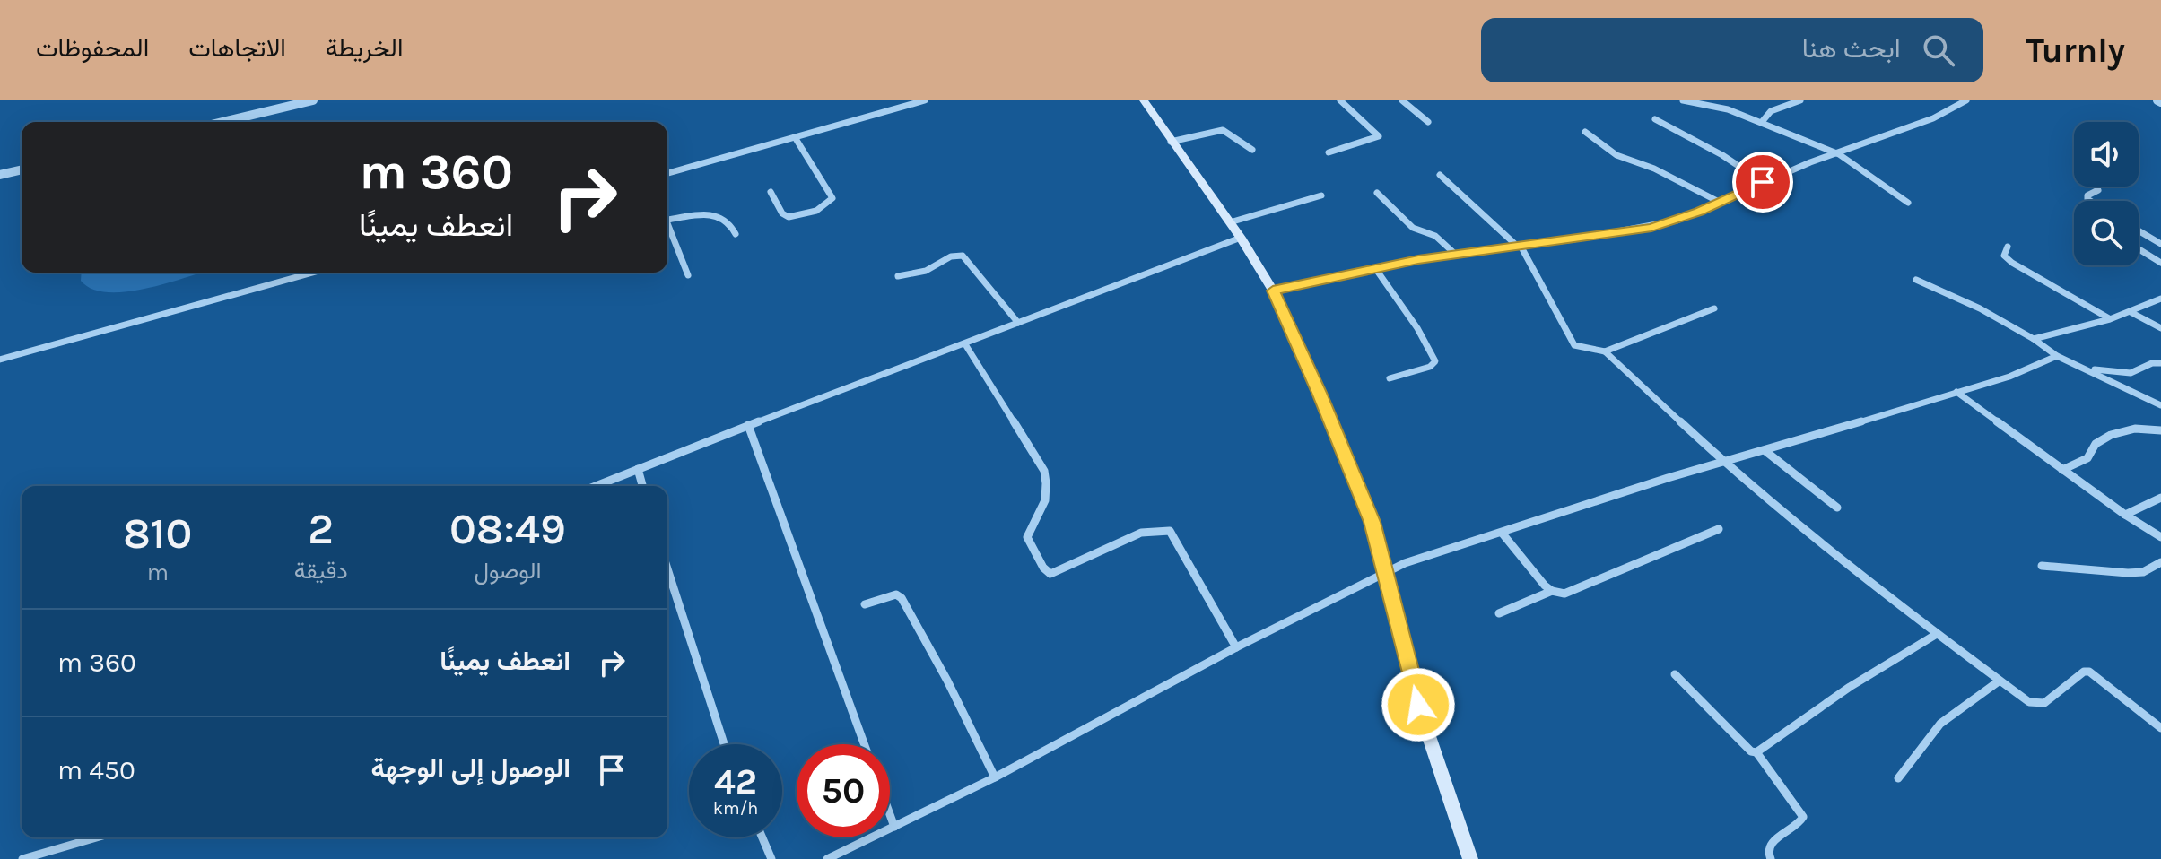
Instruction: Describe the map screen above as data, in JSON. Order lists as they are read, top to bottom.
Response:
{
  "page": {
    "header": "Turnly",
    "search": "ابحث هنا",
    "nav": ["الخريطة", "الاتجاهات", "المحفوظات"],
    "turn": ["360 m", "انعطف يمينًا"],
    "eta": [
      "08:49",
      "الوصول",
      "2",
      "دقيقة",
      "810",
      "m"
    ],
    "list": [
      {
        "name": "انعطف يمينًا",
        "value": "360 m"
      },
      {
        "name": "الوصول إلى الوجهة",
        "value": "450 m"
      }
    ],
    "speed": "42 km/h",
    "limit": "50"
  }
}
